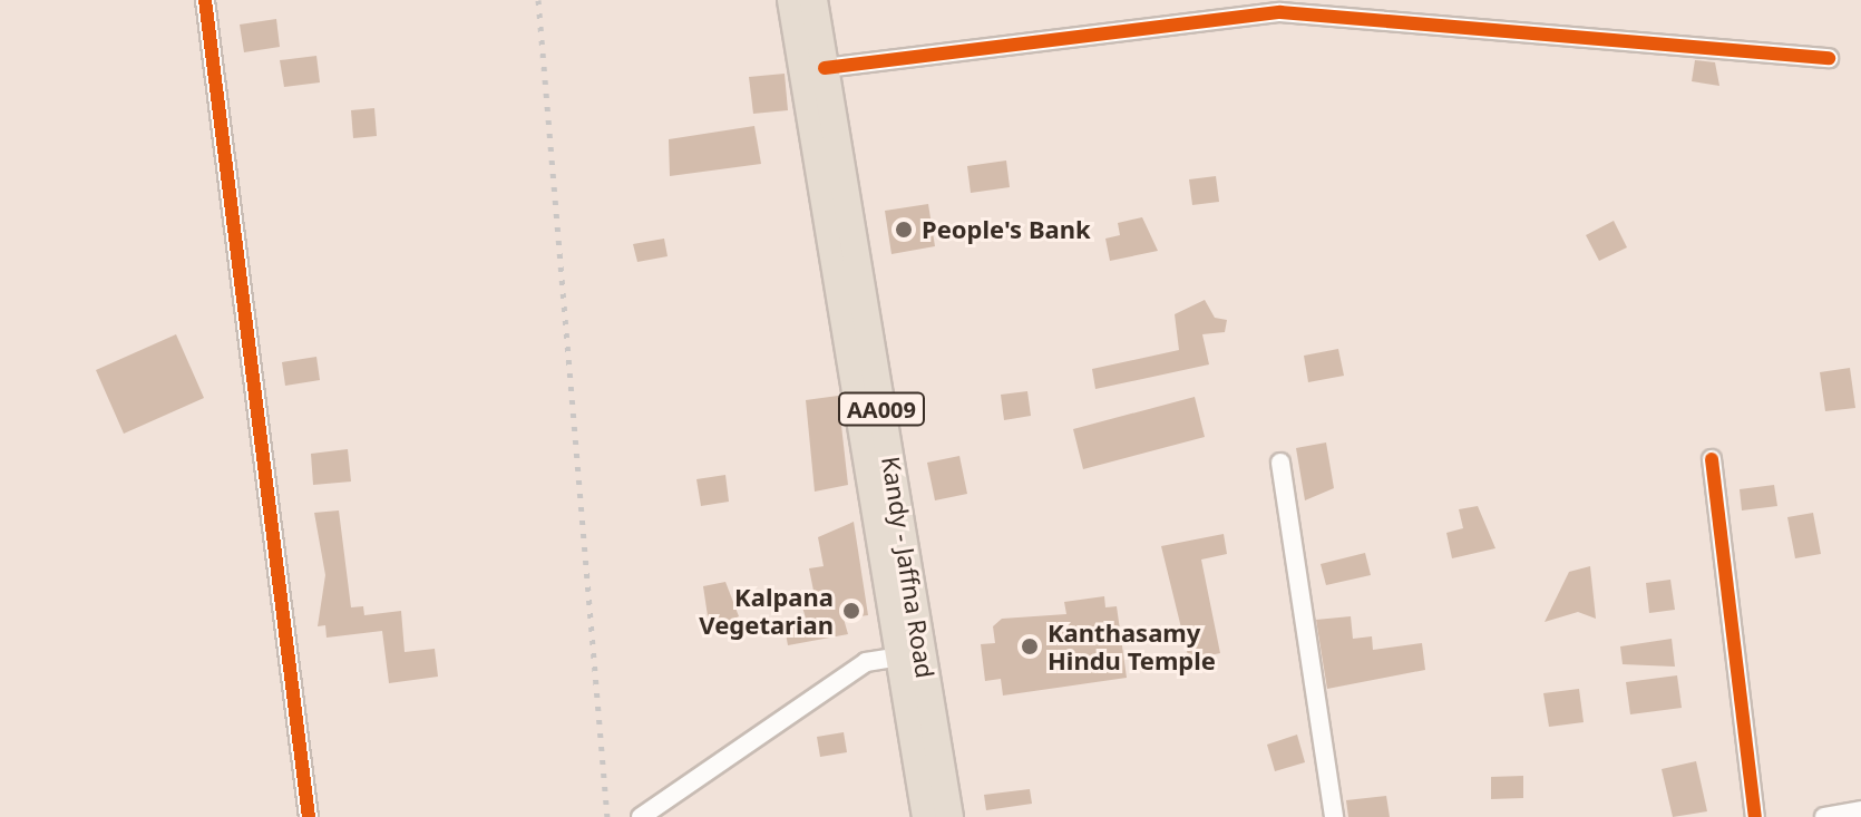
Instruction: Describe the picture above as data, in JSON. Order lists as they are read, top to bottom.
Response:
{
  "streets": {
    "highway": ["AA009", "Kandy - Jaffna Road"]
  },
  "places": ["People's Bank", "Kalpana Vegetarian", "Kanthasamy Hindu Temple"]
}
